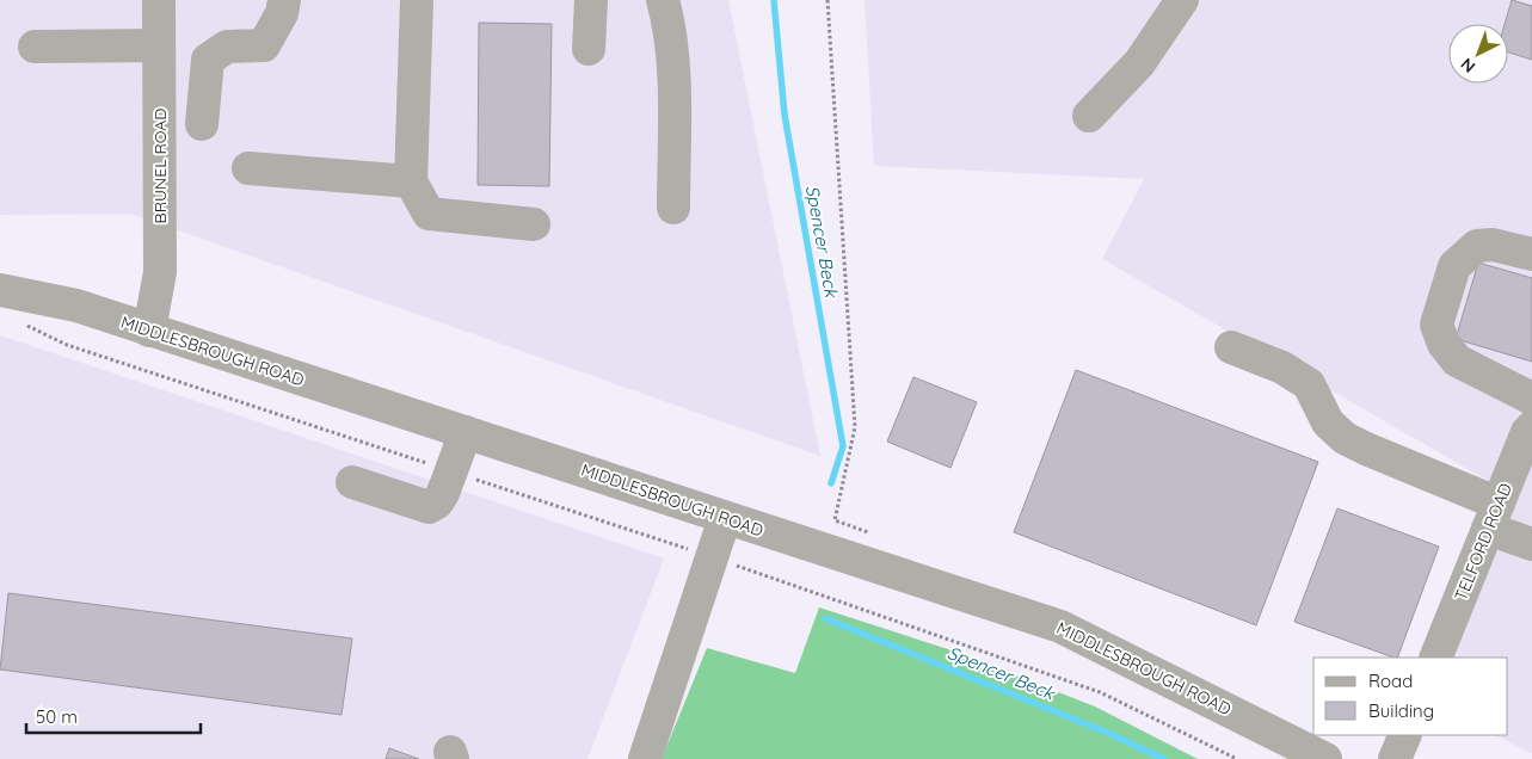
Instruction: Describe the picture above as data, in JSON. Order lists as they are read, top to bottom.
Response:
{
  "streets": {
    "street": ["BRUNEL ROAD", "MIDDLESBROUGH ROAD", "TELFORD ROAD"]
  },
  "crossings": [
    ["BRUNEL ROAD", "MIDDLESBROUGH ROAD"]
  ],
  "water": ["Spencer Beck"],
  "legend": ["Road", "Building"],
  "scale_bar": "50 m",
  "north": "bottom left"
}
